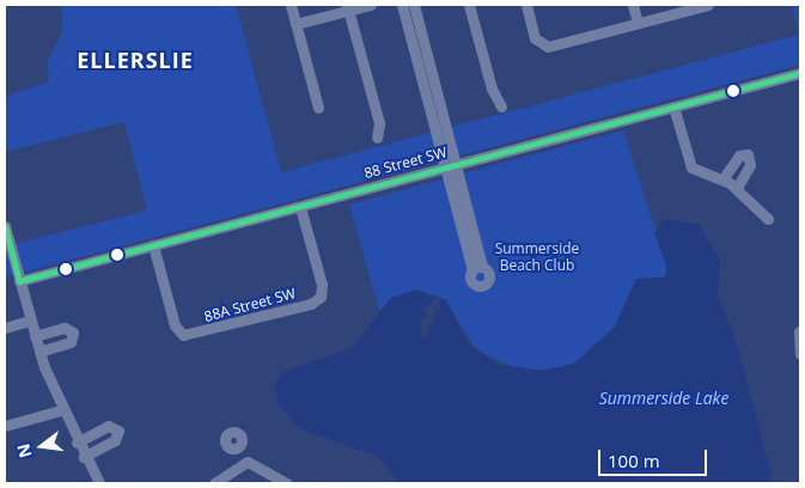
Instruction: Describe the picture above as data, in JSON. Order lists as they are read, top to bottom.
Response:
{
  "streets": {
    "street": ["88 Street SW", "88A Street SW"]
  },
  "crossings": [
    ["88 Street SW", "88A Street SW"]
  ],
  "districts": ["ELLERSLIE"],
  "water": ["Summerside Lake"],
  "parks": ["Summerside Beach Club"],
  "scale_bar": "100 m",
  "north": "left"
}
